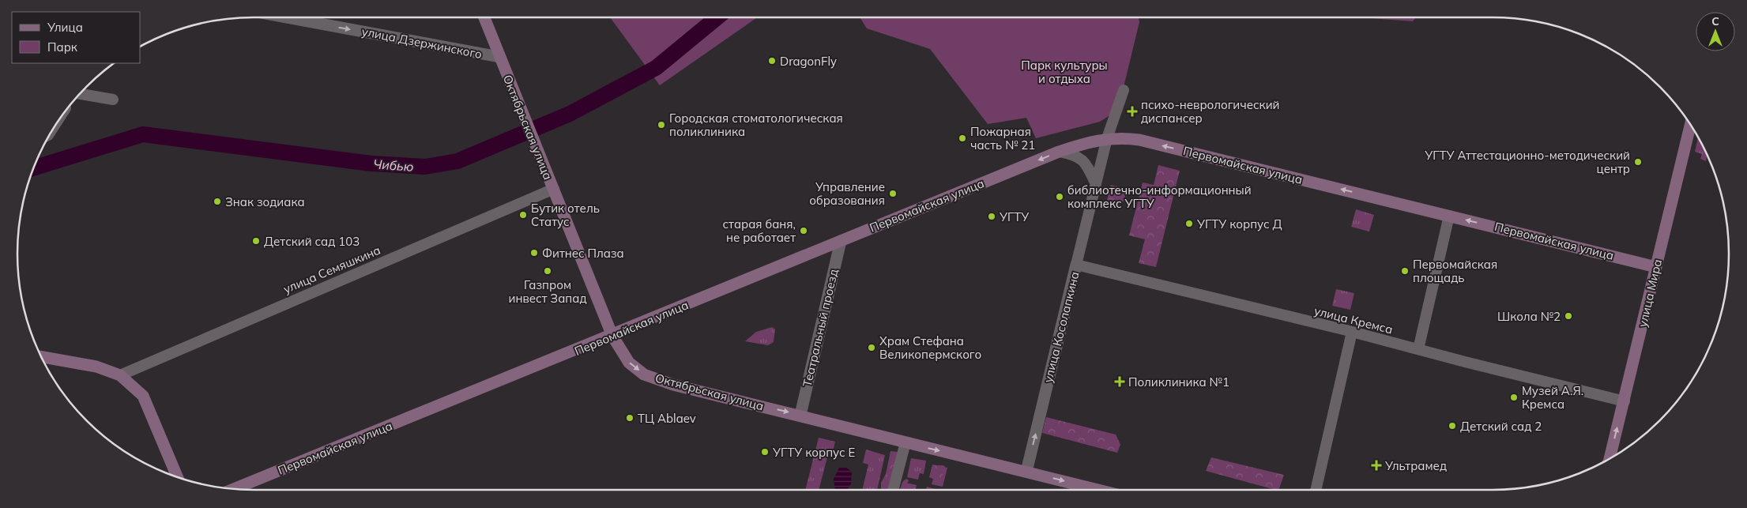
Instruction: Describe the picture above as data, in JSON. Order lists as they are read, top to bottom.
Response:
{
  "streets": {
    "main road": ["Октябрьская улица", "Первомайская улица", "улица Мира"],
    "street": [
      "улица Дзержинского",
      "улица Семяшкина",
      "улица Кремса",
      "улица Косолапкина",
      "Театральный проезд"
    ]
  },
  "crossings": [
    ["улица Дзержинского", "Октябрьская улица"],
    ["Октябрьская улица", "Первомайская улица"],
    ["Октябрьская улица", "улица Семяшкина"],
    ["Октябрьская улица", "улица Косолапкина"],
    ["Октябрьская улица", "Театральный проезд"],
    ["Первомайская улица", "улица Мира"],
    ["Первомайская улица", "улица Косолапкина"],
    ["Первомайская улица", "Театральный проезд"],
    ["улица Мира", "улица Кремса"],
    ["улица Кремса", "улица Косолапкина"]
  ],
  "one_way": [
    "улица Дзержинского",
    "Октябрьская улица",
    "Первомайская улица",
    "улица Косолапкина"
  ],
  "water": ["Чибью"],
  "parks": ["Парк культуры и отдыха"],
  "places": {
    "other": [
      "DragonFly",
      "Городская стоматологическая поликлиника",
      "Пожарная часть № 21",
      "УГТУ Аттестационно-методический центр",
      "Управление образования",
      "библиотечно-информационный комплекс УГТУ",
      "Знак зодиака",
      "Бутик отель Статус",
      "УГТУ",
      "УГТУ корпус Д",
      "старая баня, не работает",
      "Детский сад 103",
      "Фитнес Плаза",
      "Газпром инвест Запад",
      "Первомайская площадь",
      "Школа №2",
      "Храм Стефана Великопермского",
      "Музей А.Я. Кремса",
      "ТЦ Ablaev",
      "Детский сад 2",
      "УГТУ корпус Е"
    ],
    "health": ["психо-неврологический диспансер", "Поликлиника №1", "Ультрамед"]
  },
  "legend": ["Улица", "Парк"],
  "north": "top"
}
